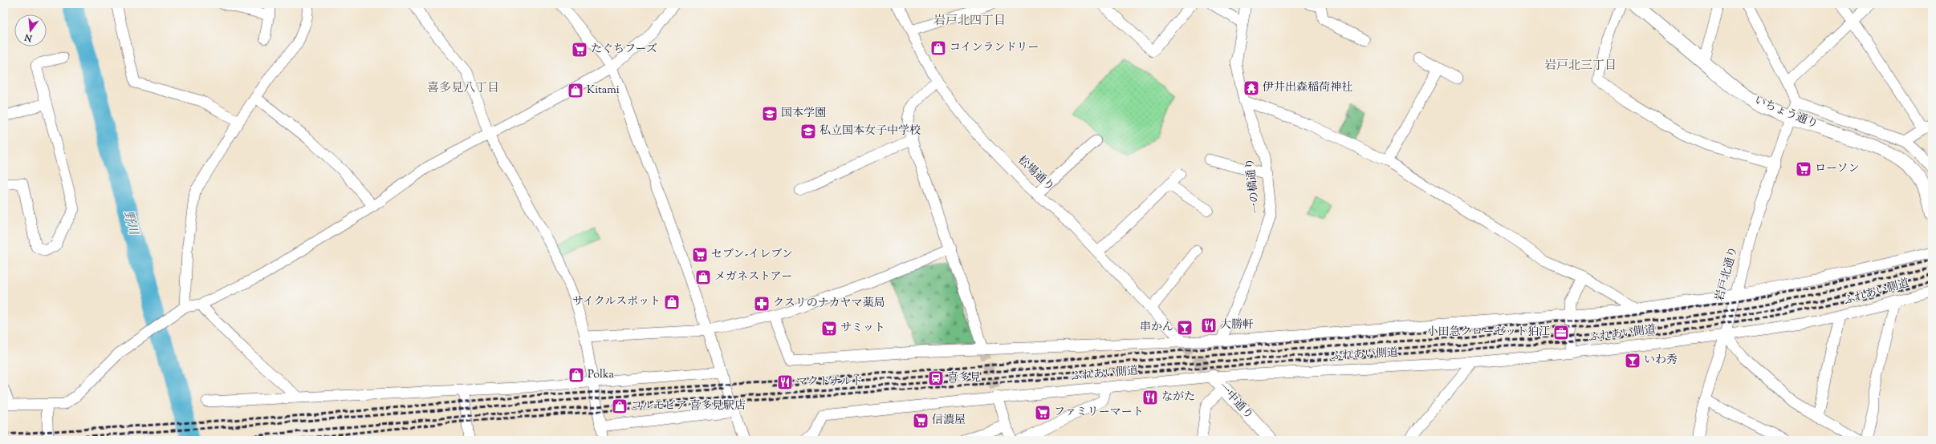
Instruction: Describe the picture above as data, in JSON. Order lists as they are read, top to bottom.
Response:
{
  "streets": {
    "street": [
      "いちょう通り",
      "松場通り",
      "一の橋通り",
      "岩戸北通り",
      "ふれあい側道",
      "一中通り"
    ]
  },
  "crossings": [
    ["いちょう通り", "岩戸北通り"],
    ["松場通り", "ふれあい側道"],
    ["一の橋通り", "ふれあい側道"],
    ["岩戸北通り", "ふれあい側道"],
    ["ふれあい側道", "一中通り"]
  ],
  "districts": ["岩戸北四丁目", "岩戸北三丁目", "喜多見八丁目"],
  "water": ["野川"],
  "places": {
    "shop": [
      "コインランドリー",
      "Kitami",
      "メガネストアー",
      "サイクルスポット",
      "Polka",
      "コルモピア 喜多見駅店"
    ],
    "supermarket": [
      "たぐちフーズ",
      "ローソン",
      "セブン-イレブン",
      "サミット",
      "ファミリーマート",
      "信濃屋"
    ],
    "temple": ["伊井出森稲荷神社"],
    "school or university": ["国本学園", "私立国本女子中学校"],
    "pharmacy": ["クスリのナカヤマ薬局"],
    "restaurant": ["大勝軒", "マクドナルド", "ながた"],
    "bar": ["串かん", "いわ秀"],
    "office": ["小田急クローゼット狛江"],
    "station": ["喜多見"]
  },
  "north": "bottom"
}
